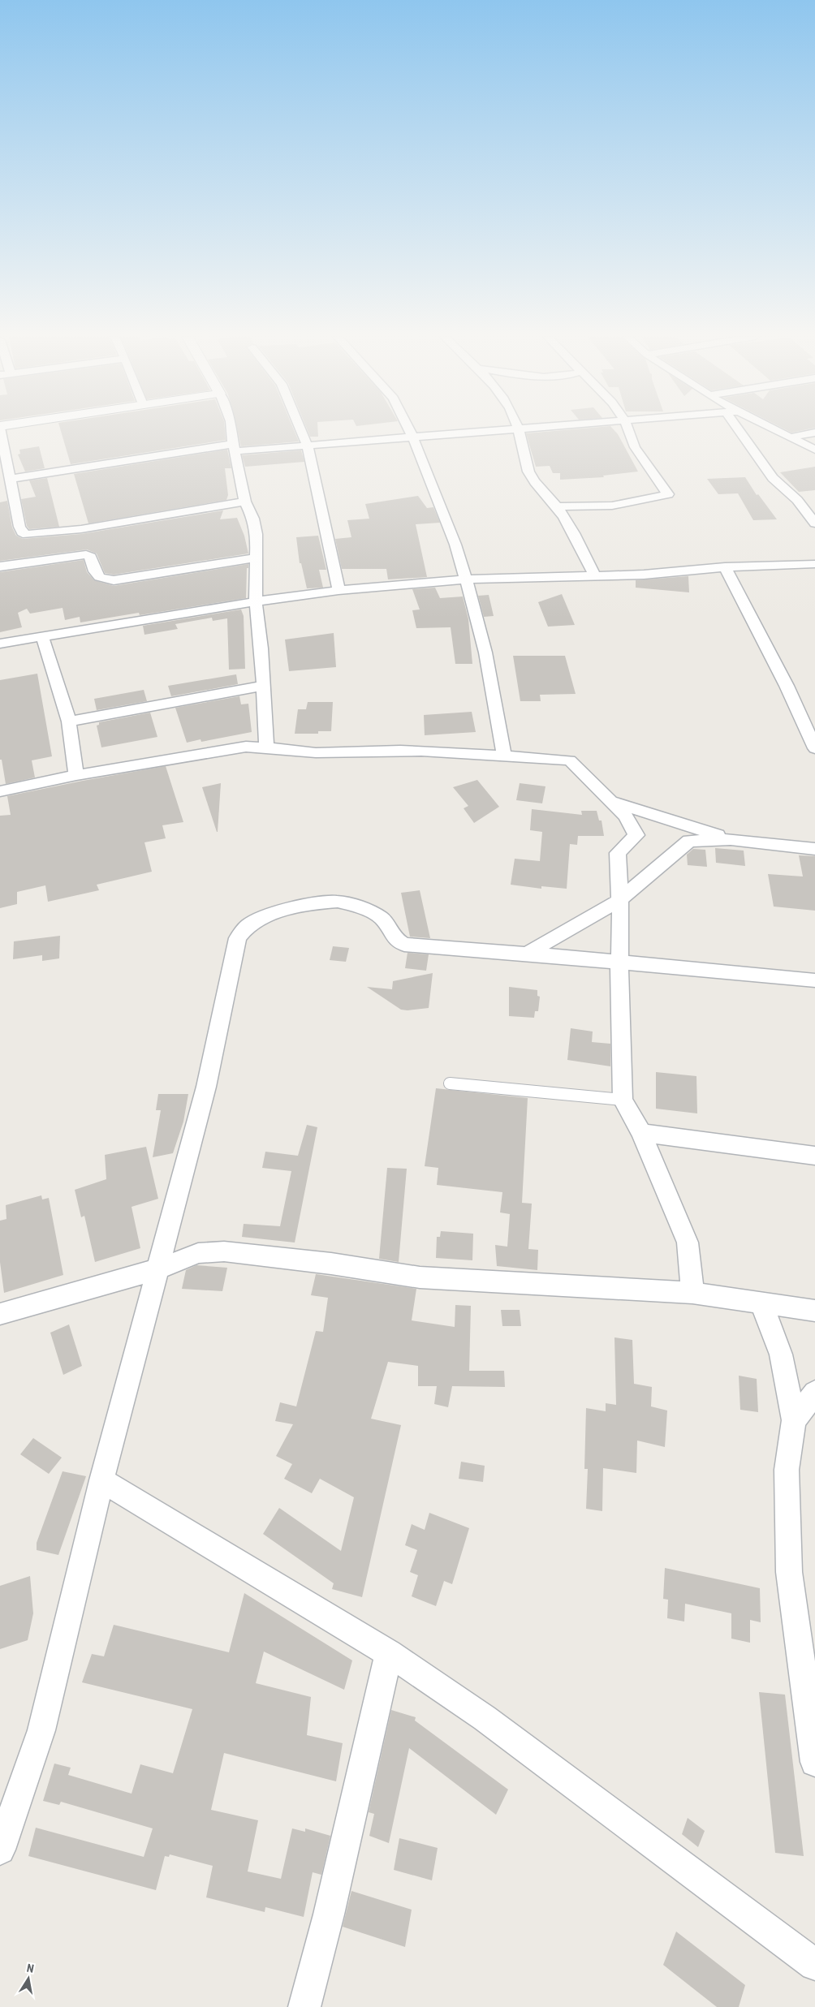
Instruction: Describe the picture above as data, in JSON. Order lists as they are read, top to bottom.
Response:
{
  "north": "top"
}
